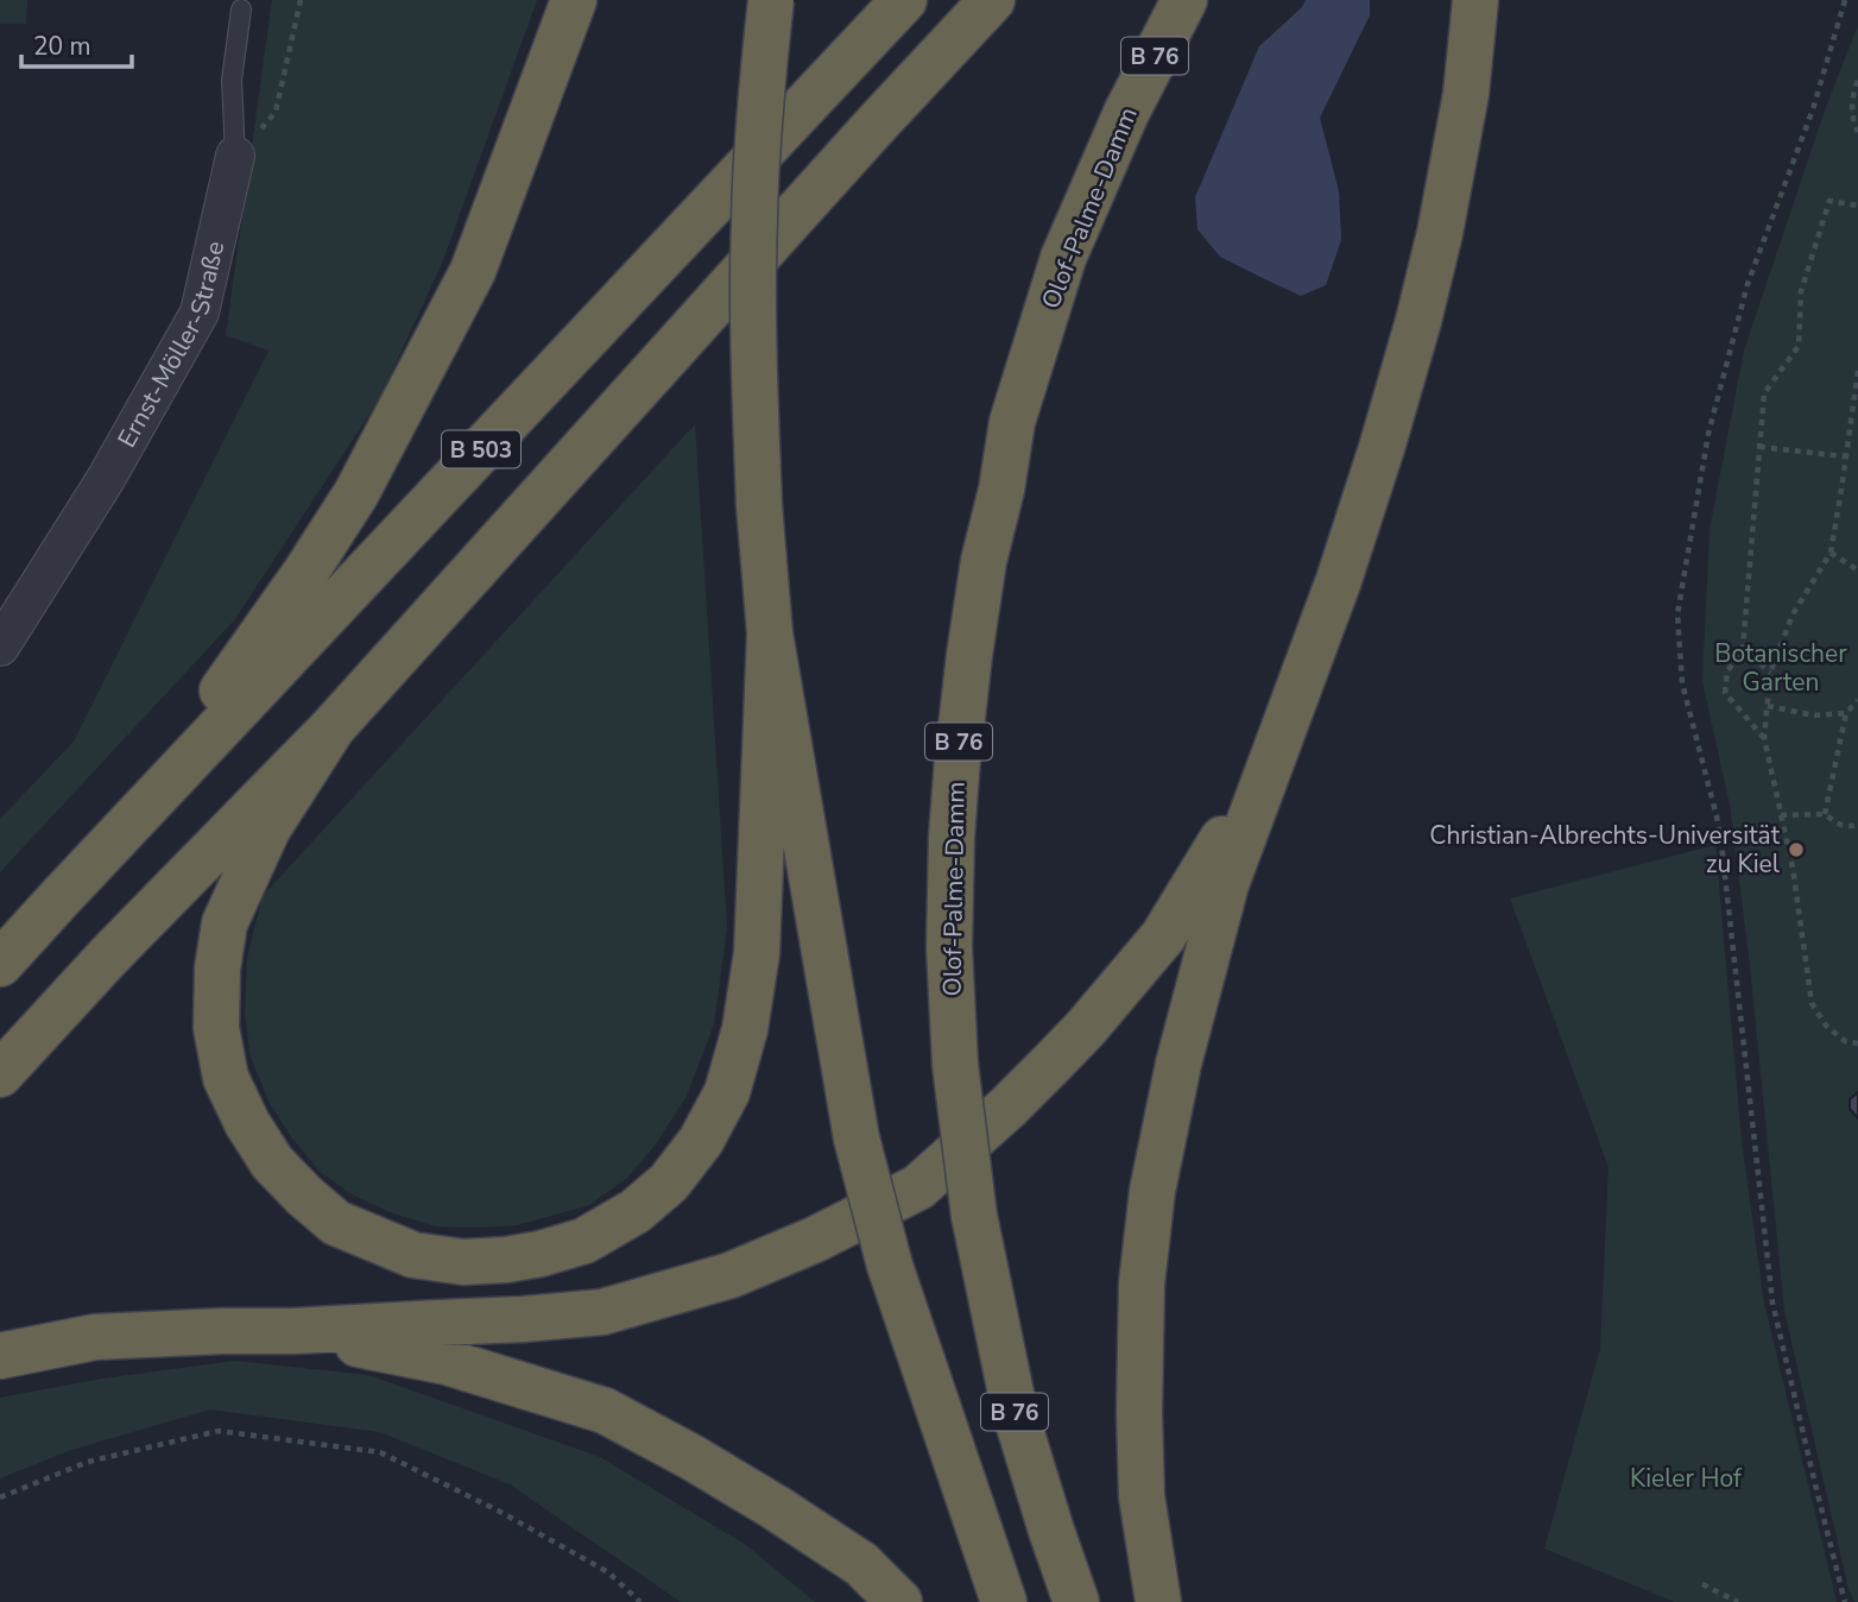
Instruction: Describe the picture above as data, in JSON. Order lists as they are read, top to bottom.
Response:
{
  "streets": {
    "highway": ["B 76", "Olof-Palme-Damm", "B 503"],
    "street": ["Ernst-Möller-Straße"]
  },
  "parks": ["Botanischer Garten", "Kieler Hof"],
  "places": ["Christian-Albrechts-Universität zu Kiel"],
  "scale_bar": "20 m"
}
